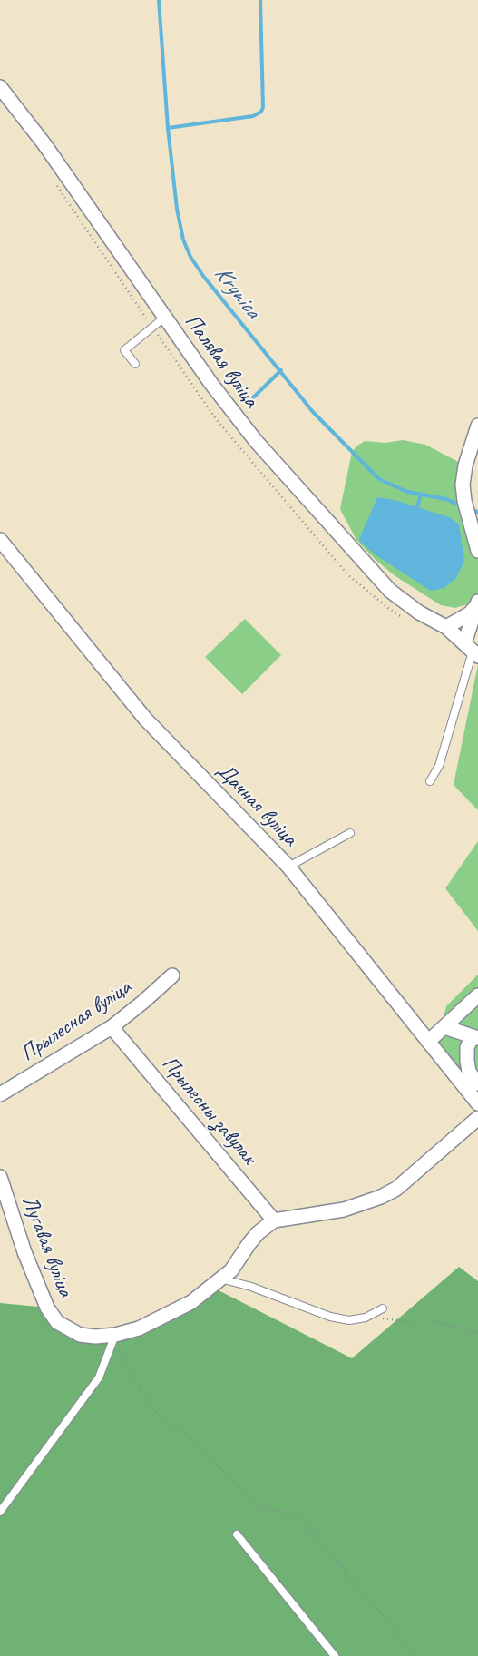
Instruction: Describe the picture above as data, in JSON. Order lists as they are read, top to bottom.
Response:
{
  "streets": {
    "street": [
      "Палявая вуліца",
      "Дачная вуліца",
      "Прылесная вуліца",
      "Прылесны завулак",
      "Лугавая вуліца"
    ]
  },
  "crossings": [
    ["Прылесная вуліца", "Прылесны завулак"],
    ["Прылесны завулак", "Лугавая вуліца"]
  ],
  "water": ["Krynica"]
}
